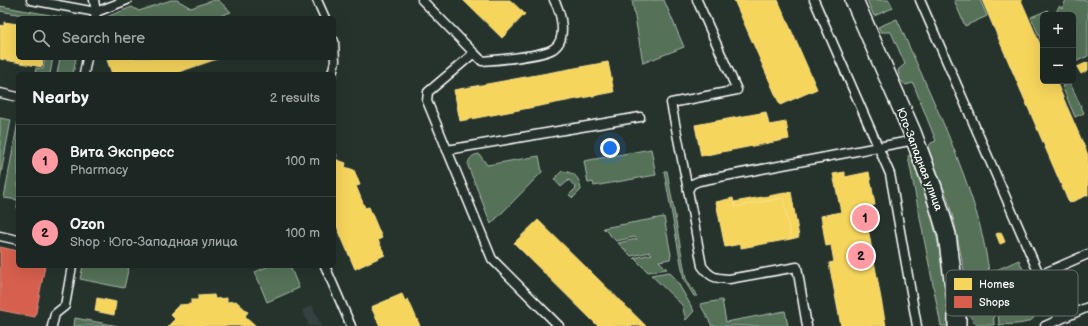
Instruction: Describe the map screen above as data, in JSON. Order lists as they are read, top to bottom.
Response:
{
  "streets": {
    "street": ["Юго-Западная улица"]
  },
  "legend": ["Homes", "Shops"],
  "page": {
    "map_buttons": ["+", "−"],
    "search": "Search here",
    "heading": ["Nearby", "2 results"],
    "list": [
      {
        "mark": "1",
        "name": "Вита Экспресс",
        "note": "Pharmacy",
        "value": "100 m"
      },
      {
        "mark": "2",
        "name": "Ozon",
        "note": "Shop · Юго-Западная улица",
        "value": "100 m"
      }
    ],
    "pins": ["1", "2"]
  }
}
